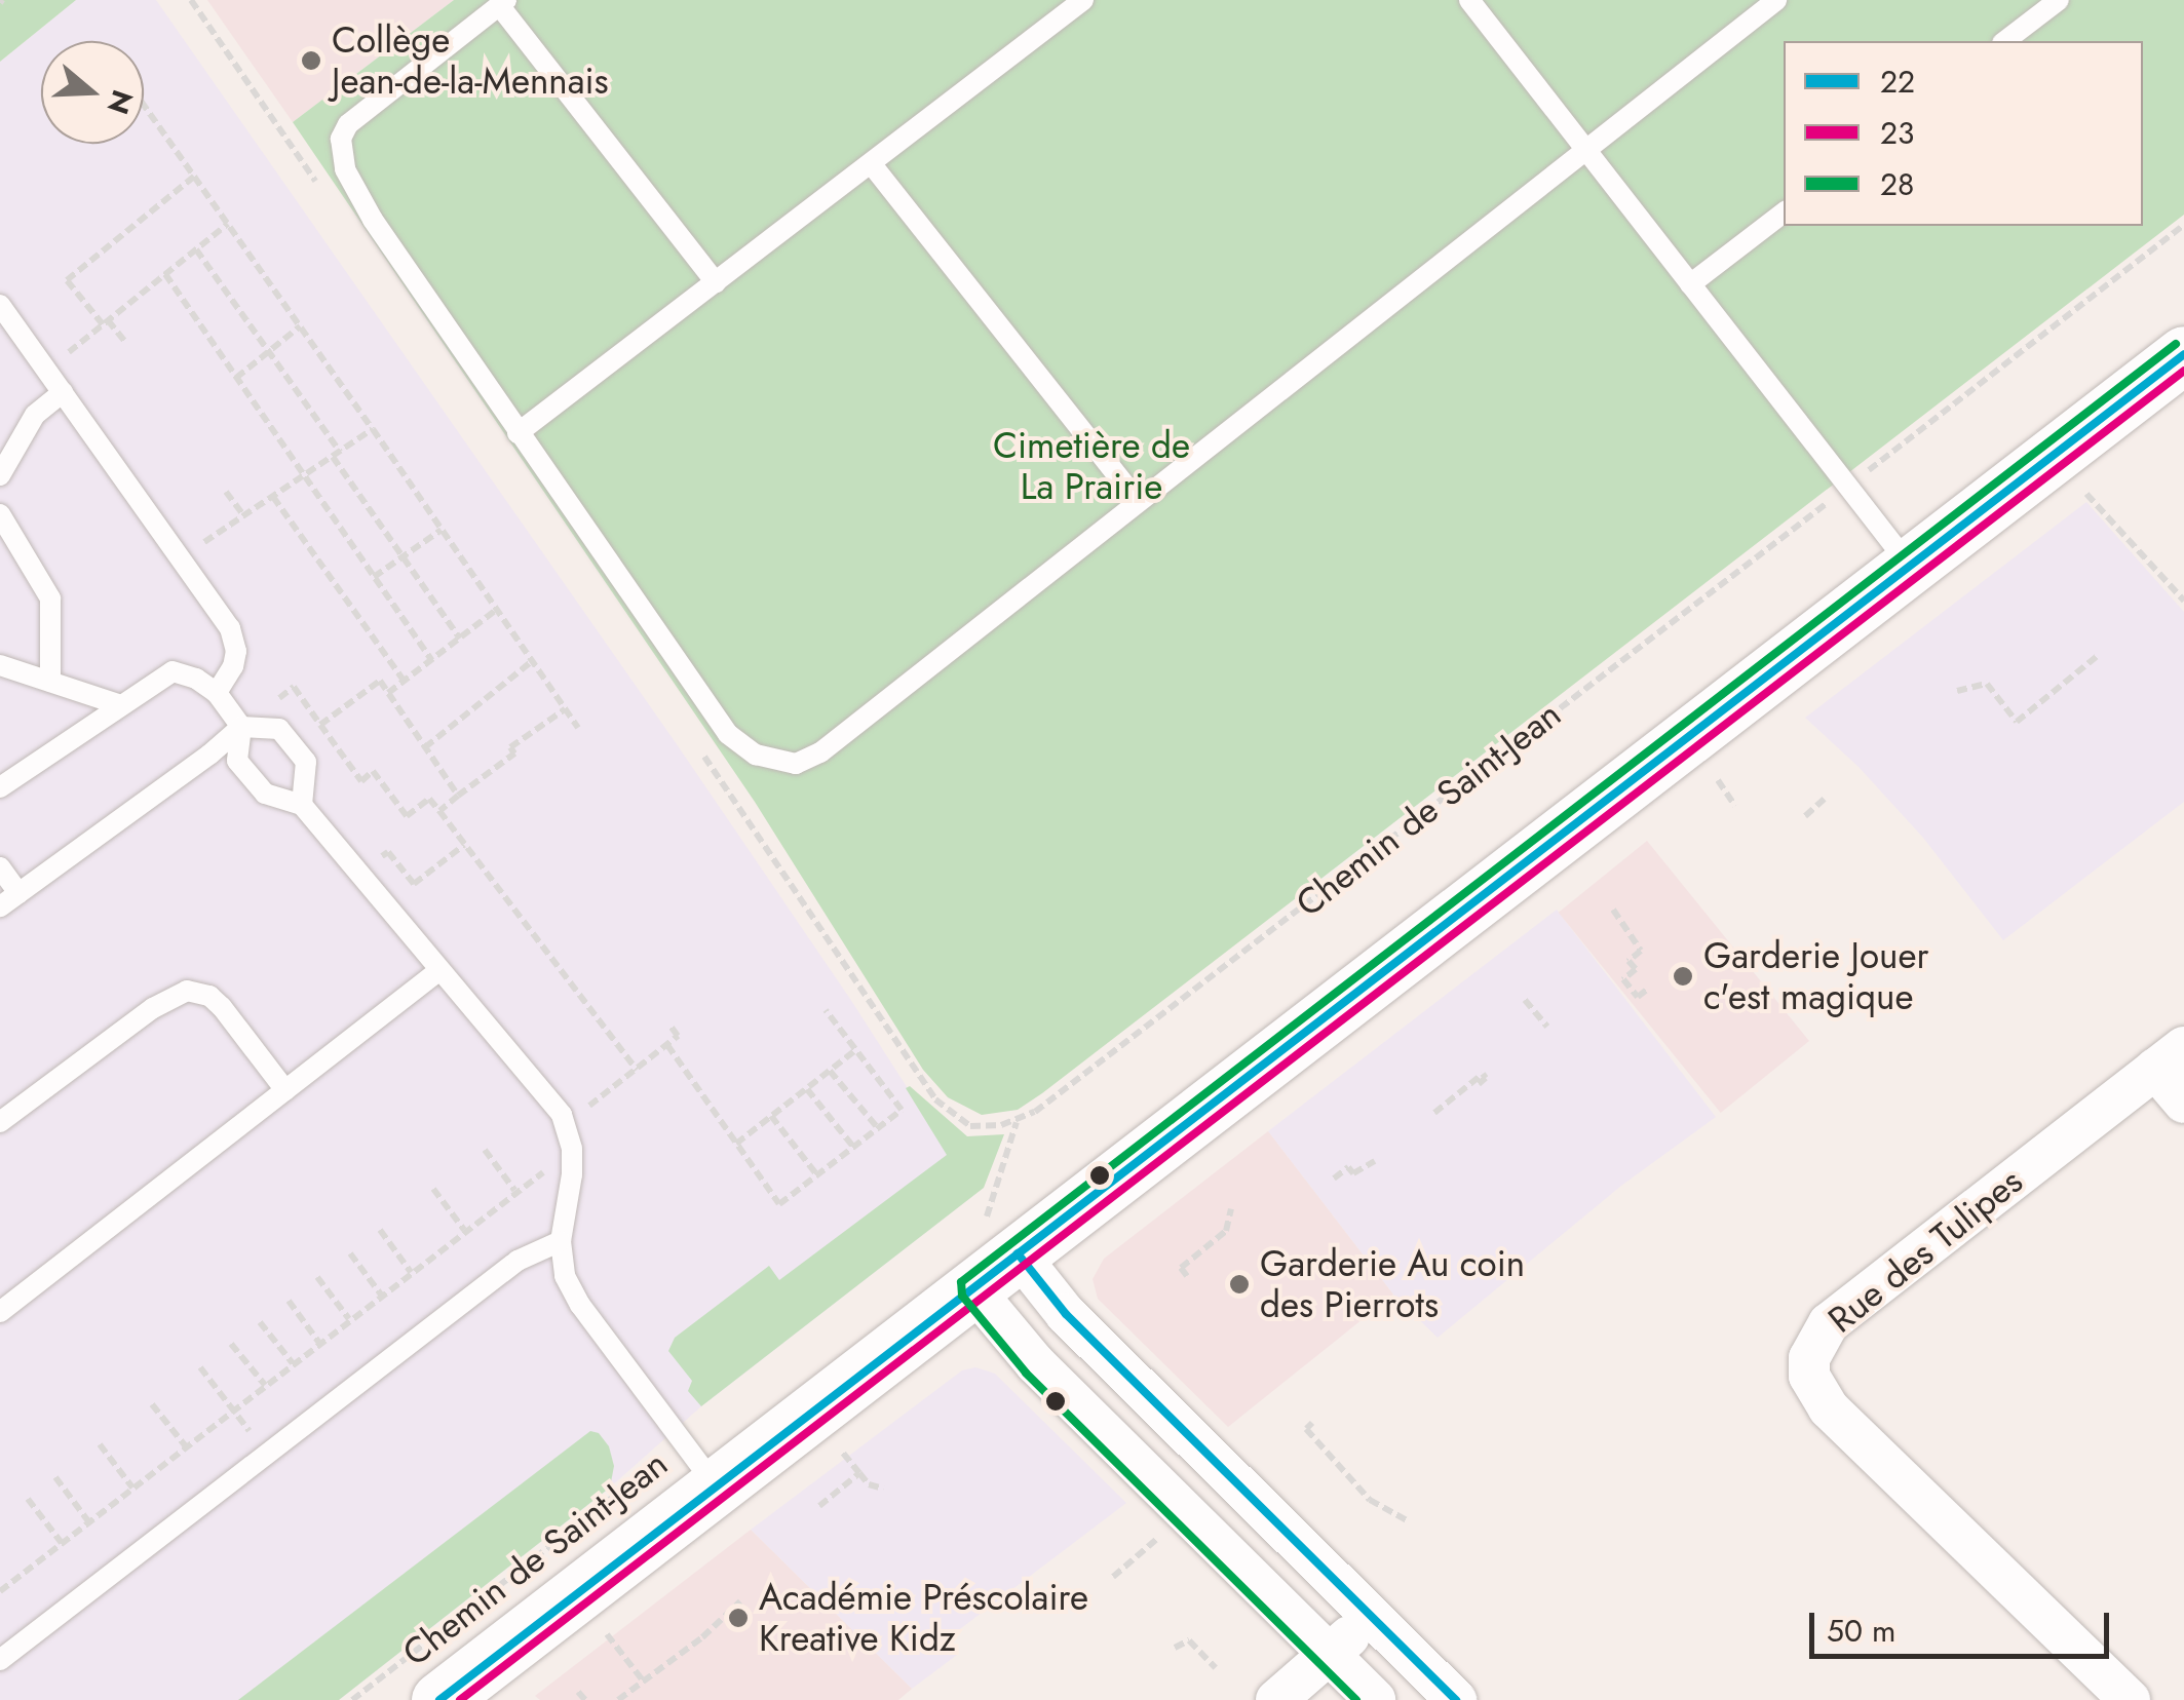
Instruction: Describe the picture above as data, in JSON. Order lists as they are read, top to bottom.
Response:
{
  "streets": {
    "main road": ["Chemin de Saint-Jean"],
    "street": ["Rue des Tulipes"]
  },
  "parks": ["Cimetière de La Prairie"],
  "places": [
    "Collège Jean-de-la-Mennais",
    "Garderie Jouer c'est magique",
    "Garderie Au coin des Pierrots",
    "Académie Préscolaire Kreative Kidz"
  ],
  "lines": ["transit line 28", "transit line 22", "transit line 23"],
  "legend": ["22", "23", "28"],
  "scale_bar": "50 m",
  "north": "right"
}
